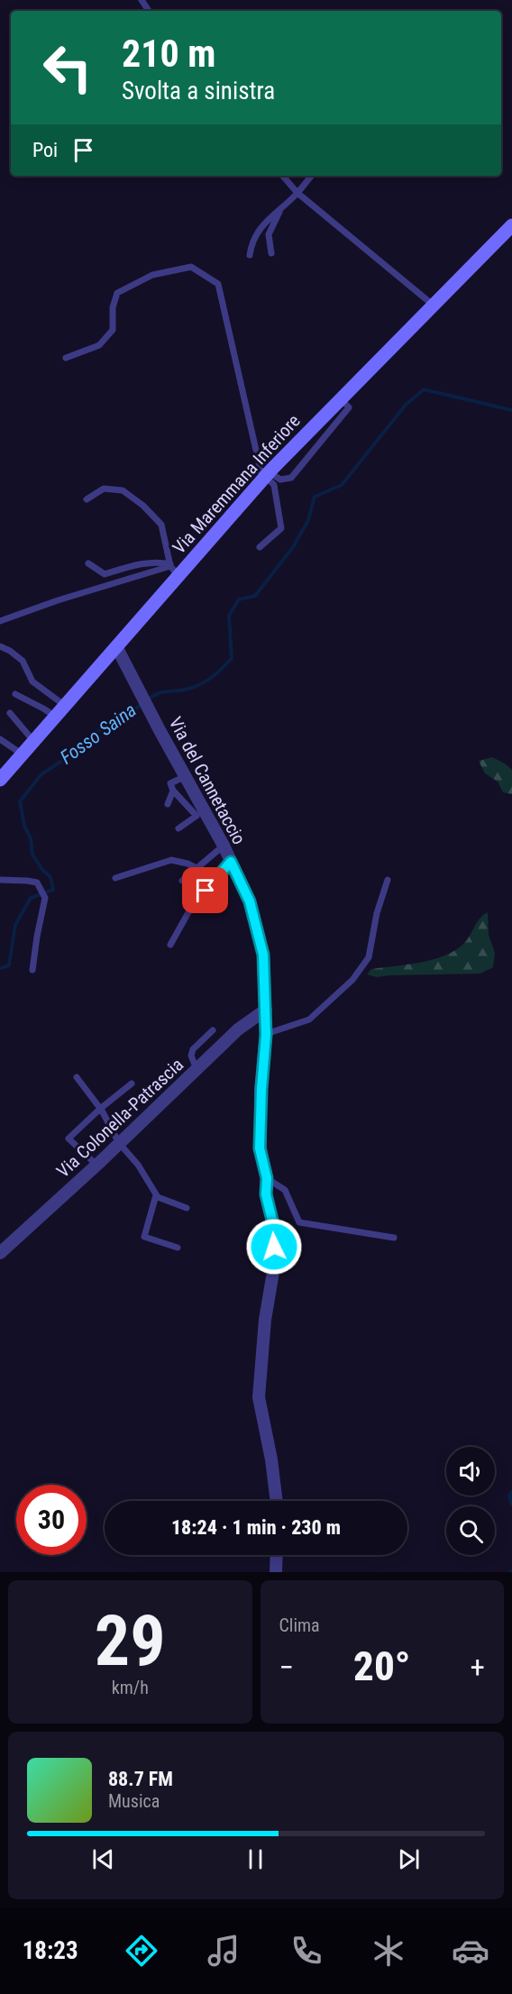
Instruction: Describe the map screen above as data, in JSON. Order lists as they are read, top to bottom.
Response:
{
  "streets": {
    "main road": ["Via Maremmana Inferiore"],
    "street": ["Via del Cannetaccio", "Via Colonella-Patrascia"]
  },
  "crossings": [
    ["Via Maremmana Inferiore", "Via del Cannetaccio"],
    ["Via del Cannetaccio", "Via Colonella-Patrascia"]
  ],
  "water": ["Fosso Saina"],
  "page": {
    "turn": ["210 m", "Svolta a sinistra"],
    "then": "Poi",
    "limit": "30",
    "trip": "18:24 · 1 min · 230 m",
    "tile": [
      ["29", "km/h"],
      "Clima"
    ],
    "heat": ["−", "20°", "+"],
    "song": ["88.7 FM", "Musica"],
    "tabs": "18:23"
  }
}
